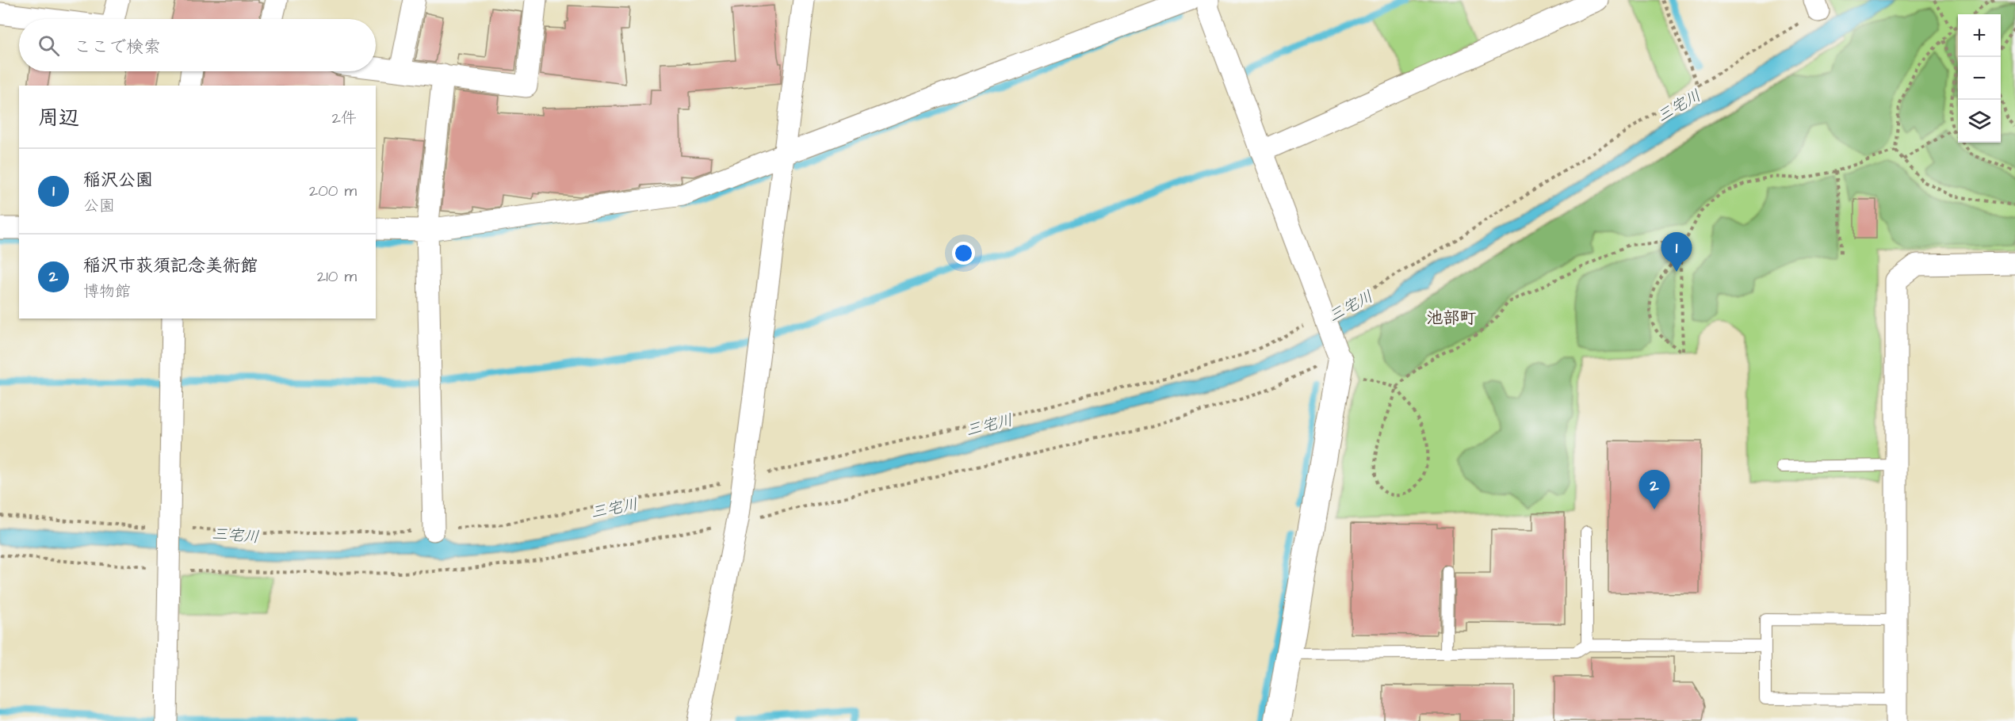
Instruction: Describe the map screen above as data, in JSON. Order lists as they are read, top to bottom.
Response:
{
  "districts": ["池部町"],
  "water": ["三宅川"],
  "page": {
    "map_buttons": ["+", "−"],
    "search": "ここで検索",
    "heading": ["周辺", "2件"],
    "list": [
      {
        "mark": "1",
        "name": "稲沢公園",
        "note": "公園",
        "value": "200 m"
      },
      {
        "mark": "2",
        "name": "稲沢市荻須記念美術館",
        "note": "博物館",
        "value": "210 m"
      }
    ],
    "pins": ["1", "2"]
  }
}
